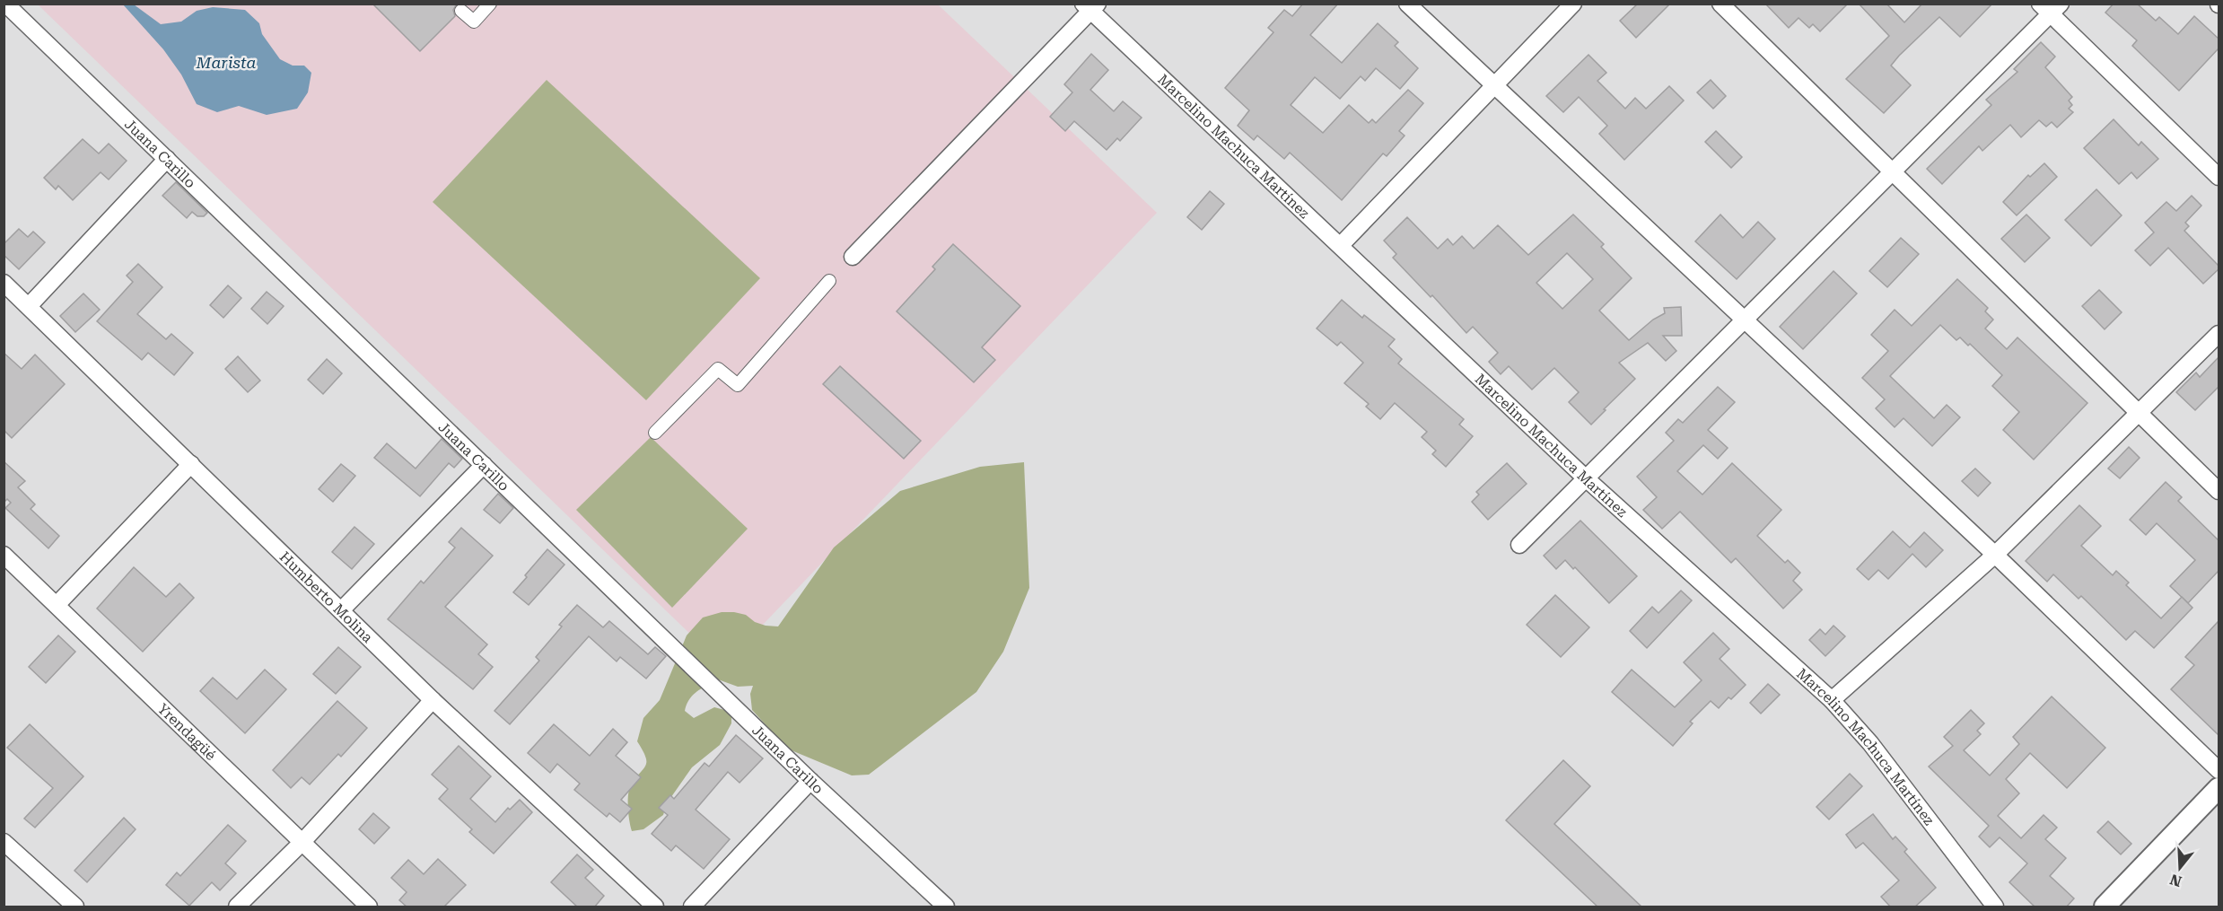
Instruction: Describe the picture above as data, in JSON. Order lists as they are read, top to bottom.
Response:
{
  "streets": {
    "street": [
      "Marcelino Machuca Martínez",
      "Juana Carillo",
      "Humberto Molina",
      "Yrendagüé"
    ]
  },
  "water": ["Marista"],
  "north": "bottom"
}
